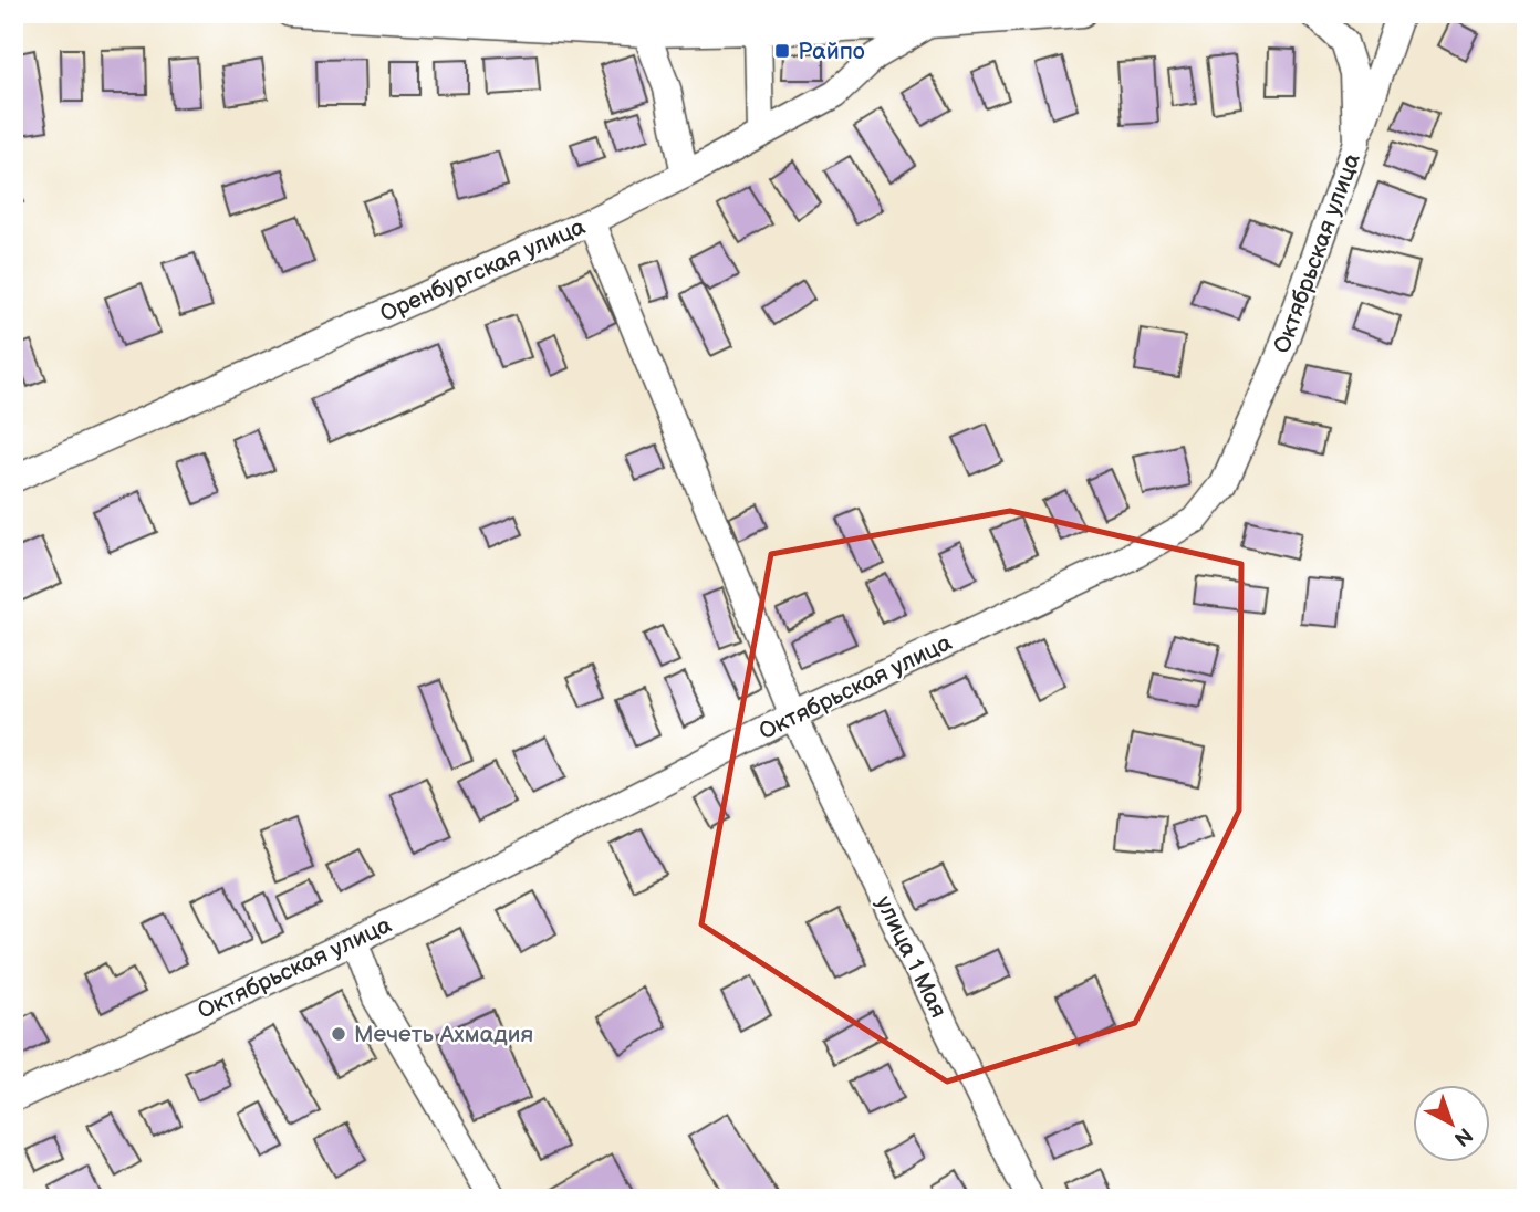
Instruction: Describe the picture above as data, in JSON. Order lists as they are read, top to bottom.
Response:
{
  "streets": {
    "street": ["Октябрьская улица", "Оренбургская улица", "улица 1 Мая"]
  },
  "crossings": [
    ["Октябрьская улица", "улица 1 Мая"],
    ["Оренбургская улица", "улица 1 Мая"]
  ],
  "places": {
    "transit": ["Райпо"],
    "other": ["Мечеть Ахмадия"]
  },
  "north": "bottom right"
}
